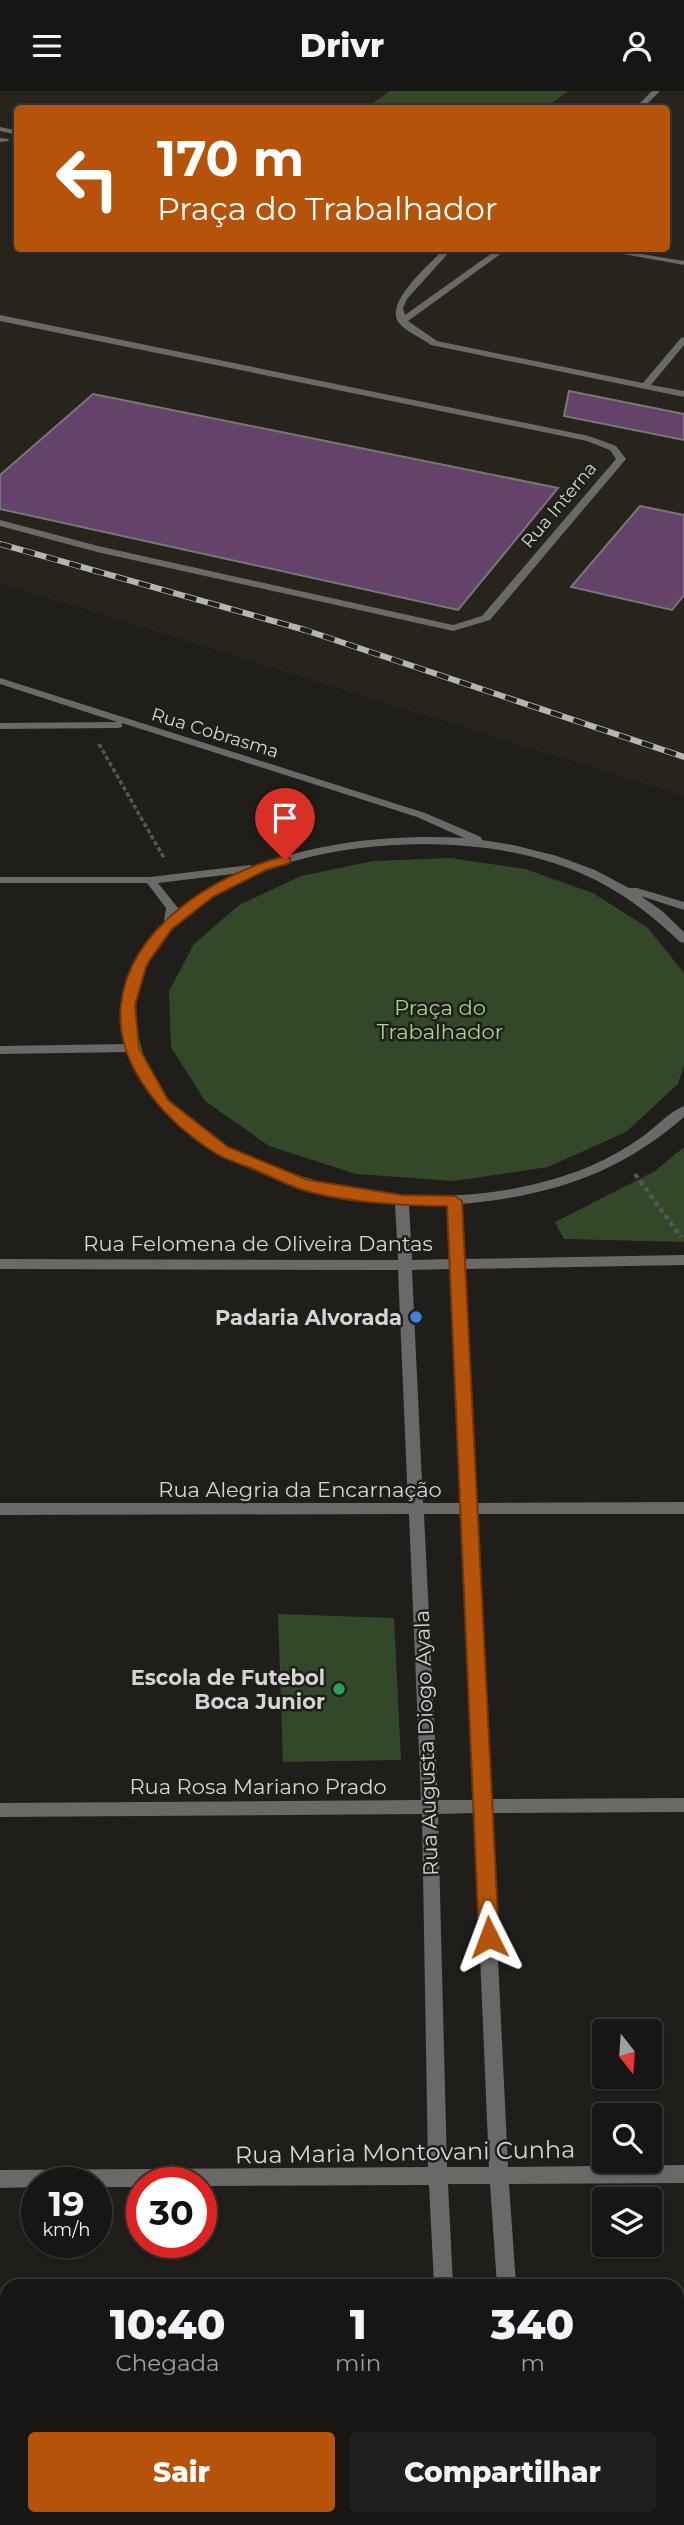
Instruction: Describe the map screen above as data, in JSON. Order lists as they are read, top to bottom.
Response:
{
  "streets": {
    "street": [
      "Rua Interna",
      "Rua Cobrasma",
      "Rua Felomena de Oliveira Dantas",
      "Rua Alegria da Encarnação",
      "Rua Augusta Diogo Ayala",
      "Rua Rosa Mariano Prado",
      "Rua Maria Montovani Cunha"
    ]
  },
  "crossings": [
    ["Rua Felomena de Oliveira Dantas", "Rua Augusta Diogo Ayala"],
    ["Rua Alegria da Encarnação", "Rua Augusta Diogo Ayala"],
    ["Rua Augusta Diogo Ayala", "Rua Rosa Mariano Prado"],
    ["Rua Augusta Diogo Ayala", "Rua Maria Montovani Cunha"]
  ],
  "parks": ["Praça do Trabalhador"],
  "places": ["Padaria Alvorada", "Escola de Futebol Boca Junior"],
  "north": "bottom",
  "page": {
    "header": "Drivr",
    "turn": ["170 m", "Praça do Trabalhador"],
    "speed": "19 km/h",
    "limit": "30",
    "eta": [
      "10:40",
      "Chegada",
      "1",
      "min",
      "340",
      "m"
    ],
    "buttons": ["Sair", "Compartilhar"]
  }
}
